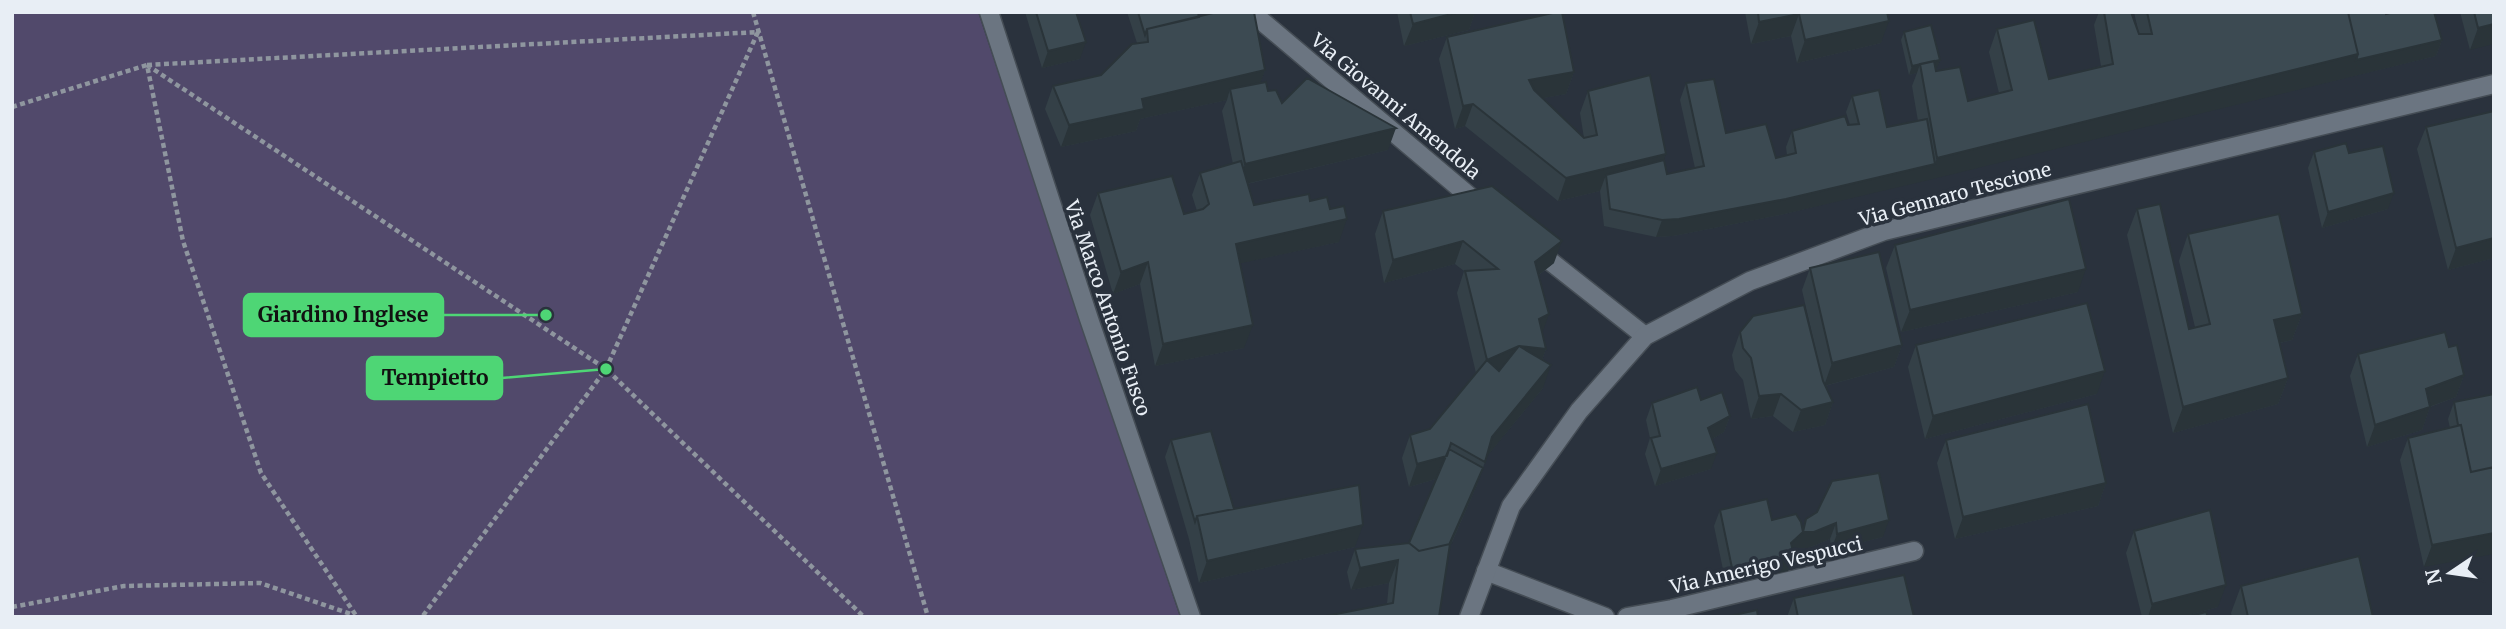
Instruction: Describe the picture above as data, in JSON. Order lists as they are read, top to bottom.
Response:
{
  "streets": {
    "street": [
      "Via Giovanni Amendola",
      "Via Gennaro Tescione",
      "Via Marco Antonio Fusco",
      "Via Amerigo Vespucci"
    ]
  },
  "places": ["Giardino Inglese", "Tempietto"],
  "north": "left"
}
